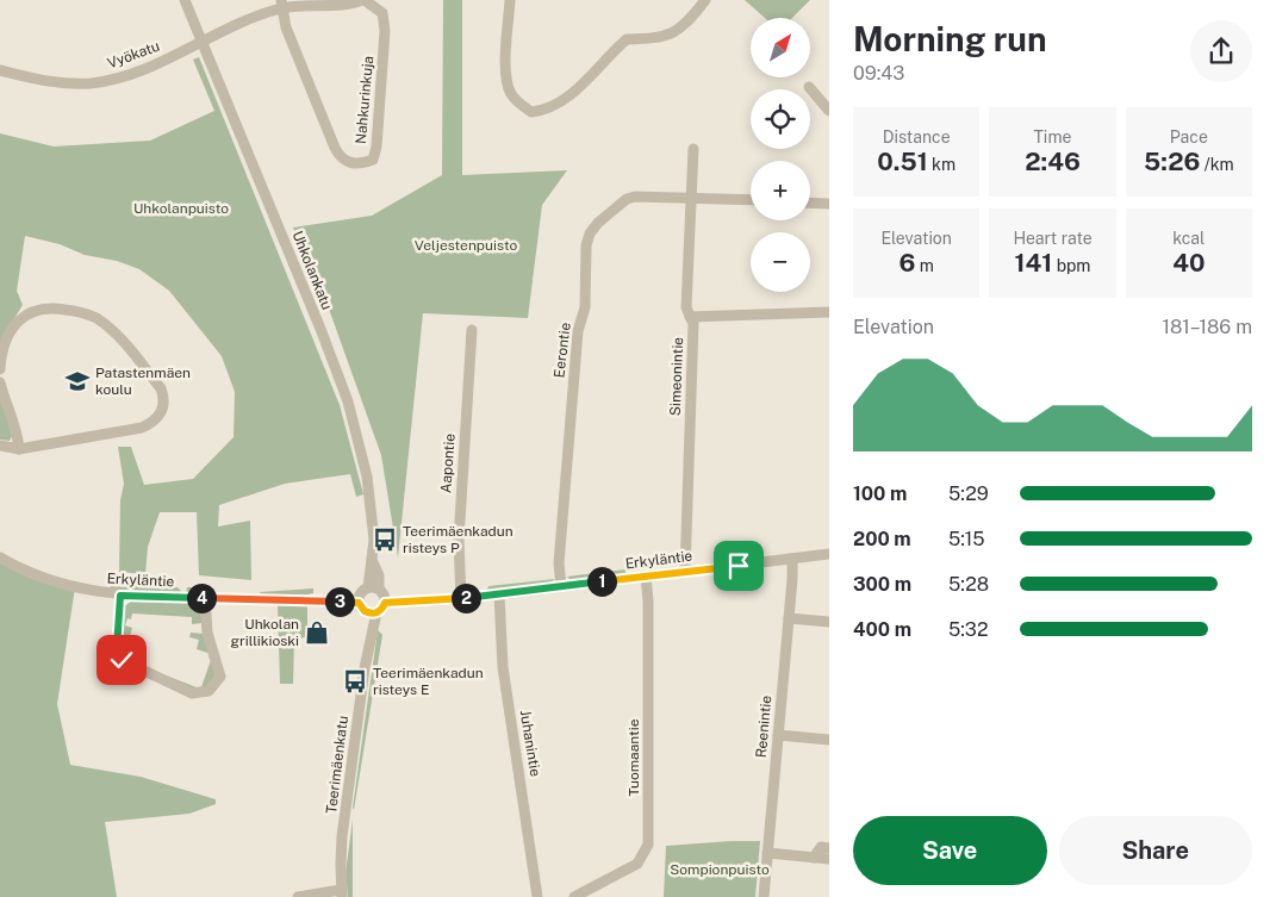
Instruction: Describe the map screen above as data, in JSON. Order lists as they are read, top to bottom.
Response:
{
  "streets": {
    "street": [
      "Vyökatu",
      "Nahkurinkuja",
      "Uhkolankatu",
      "Eerontie",
      "Simeonintie",
      "Aapontie",
      "Erkyläntie",
      "Reenintie",
      "Juhanintie",
      "Tuomaantie",
      "Teerimäenkatu"
    ]
  },
  "crossings": [
    ["Vyökatu", "Nahkurinkuja"],
    ["Vyökatu", "Uhkolankatu"],
    ["Uhkolankatu", "Erkyläntie"],
    ["Uhkolankatu", "Teerimäenkatu"],
    ["Eerontie", "Simeonintie"],
    ["Eerontie", "Erkyläntie"],
    ["Simeonintie", "Erkyläntie"],
    ["Aapontie", "Erkyläntie"],
    ["Erkyläntie", "Reenintie"],
    ["Erkyläntie", "Juhanintie"],
    ["Erkyläntie", "Tuomaantie"],
    ["Erkyläntie", "Teerimäenkatu"]
  ],
  "parks": ["Uhkolanpuisto", "Veljestenpuisto", "Sompionpuisto"],
  "places": {
    "school or university": ["Patastenmäen koulu"],
    "bus stop": ["Teerimäenkadun risteys P", "Teerimäenkadun risteys E"],
    "shop": ["Uhkolan grillikioski"]
  },
  "north": "top right",
  "page": {
    "heading": ["Morning run", "09:43"],
    "map_buttons": ["+", "−"],
    "stats": [
      ["Distance", "0.51 km"],
      ["Time", "2:46"],
      ["Pace", "5:26 /km"],
      ["Elevation", "6 m"],
      ["Heart rate", "141 bpm"],
      ["kcal", "40"]
    ],
    "chart": ["Elevation", "181–186 m"],
    "list": [
      {
        "name": "100 m",
        "note": "5:29"
      },
      {
        "name": "200 m",
        "note": "5:15"
      },
      {
        "name": "300 m",
        "note": "5:28"
      },
      {
        "name": "400 m",
        "note": "5:32"
      }
    ],
    "pins": [
      "1",
      "2",
      "4",
      "3"
    ],
    "buttons": ["Save", "Share"]
  }
}
